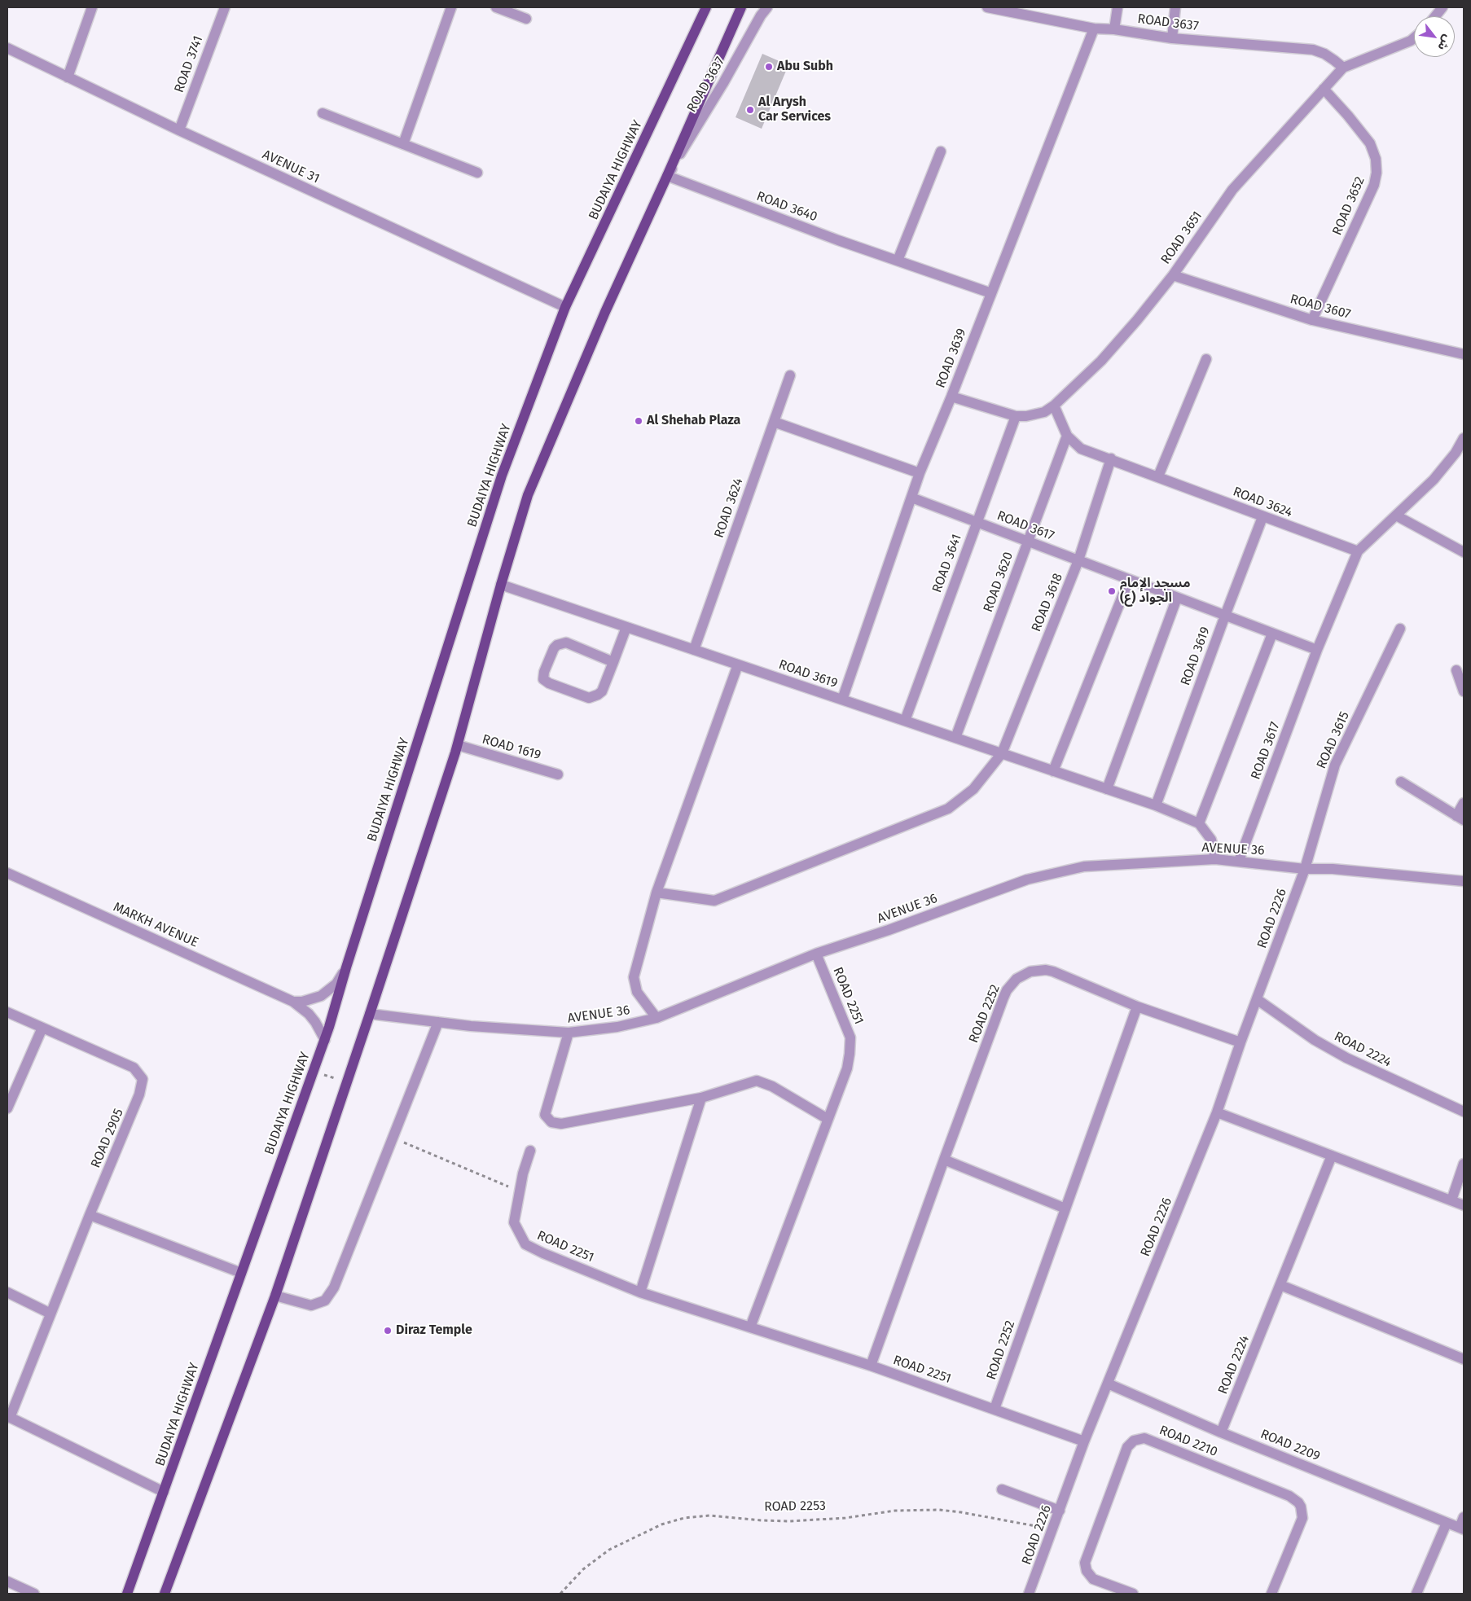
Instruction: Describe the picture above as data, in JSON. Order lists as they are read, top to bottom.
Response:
{
  "streets": {
    "main road": ["BUDAIYA HIGHWAY"],
    "street": [
      "ROAD 3637",
      "ROAD 3741",
      "AVENUE 31",
      "ROAD 3652",
      "ROAD 3640",
      "ROAD 3651",
      "ROAD 3607",
      "ROAD 3639",
      "ROAD 3624",
      "ROAD 3617",
      "ROAD 3641",
      "ROAD 3620",
      "ROAD 3618",
      "ROAD 3619",
      "ROAD 3615",
      "ROAD 1619",
      "AVENUE 36",
      "ROAD 2226",
      "MARKH AVENUE",
      "ROAD 2251",
      "ROAD 2252",
      "ROAD 2224",
      "ROAD 2905",
      "ROAD 2210",
      "ROAD 2209"
    ],
    "path": ["ROAD 2253"]
  },
  "crossings": [
    ["ROAD 3637", "ROAD 3640"],
    ["ROAD 3637", "ROAD 3651"],
    ["ROAD 3637", "ROAD 3639"],
    ["ROAD 3741", "AVENUE 31"],
    ["AVENUE 31", "BUDAIYA HIGHWAY"],
    ["BUDAIYA HIGHWAY", "MARKH AVENUE"],
    ["BUDAIYA HIGHWAY", "ROAD 2905"],
    ["ROAD 3652", "ROAD 3651"],
    ["ROAD 3652", "ROAD 3607"],
    ["ROAD 3640", "ROAD 3639"],
    ["ROAD 3651", "ROAD 3607"],
    ["ROAD 3651", "ROAD 3639"],
    ["ROAD 3651", "ROAD 3624"],
    ["ROAD 3651", "ROAD 3641"],
    ["ROAD 3639", "ROAD 3617"],
    ["ROAD 3639", "ROAD 3619"],
    ["ROAD 3624", "ROAD 3617"],
    ["ROAD 3624", "ROAD 3620"],
    ["ROAD 3624", "ROAD 3618"],
    ["ROAD 3624", "ROAD 3619"],
    ["ROAD 3617", "ROAD 3641"],
    ["ROAD 3617", "ROAD 3620"],
    ["ROAD 3617", "ROAD 3618"],
    ["ROAD 3617", "ROAD 3619"],
    ["ROAD 3617", "AVENUE 36"],
    ["ROAD 3641", "ROAD 3619"],
    ["ROAD 3620", "ROAD 3619"],
    ["ROAD 3618", "ROAD 3619"],
    ["ROAD 3615", "AVENUE 36"],
    ["ROAD 3615", "ROAD 2226"],
    ["AVENUE 36", "ROAD 2226"],
    ["AVENUE 36", "ROAD 2251"],
    ["ROAD 2226", "ROAD 2251"],
    ["ROAD 2226", "ROAD 2252"],
    ["ROAD 2226", "ROAD 2224"],
    ["ROAD 2226", "ROAD 2209"],
    ["ROAD 2226", "ROAD 2253"],
    ["ROAD 2251", "ROAD 2252"],
    ["ROAD 2224", "ROAD 2209"]
  ],
  "places": [
    "Abu Subh",
    "Al Arysh Car Services",
    "Al Shehab Plaza",
    "مسجد الإمام الجواد (ع)",
    "Diraz Temple"
  ],
  "north": "bottom right"
}
